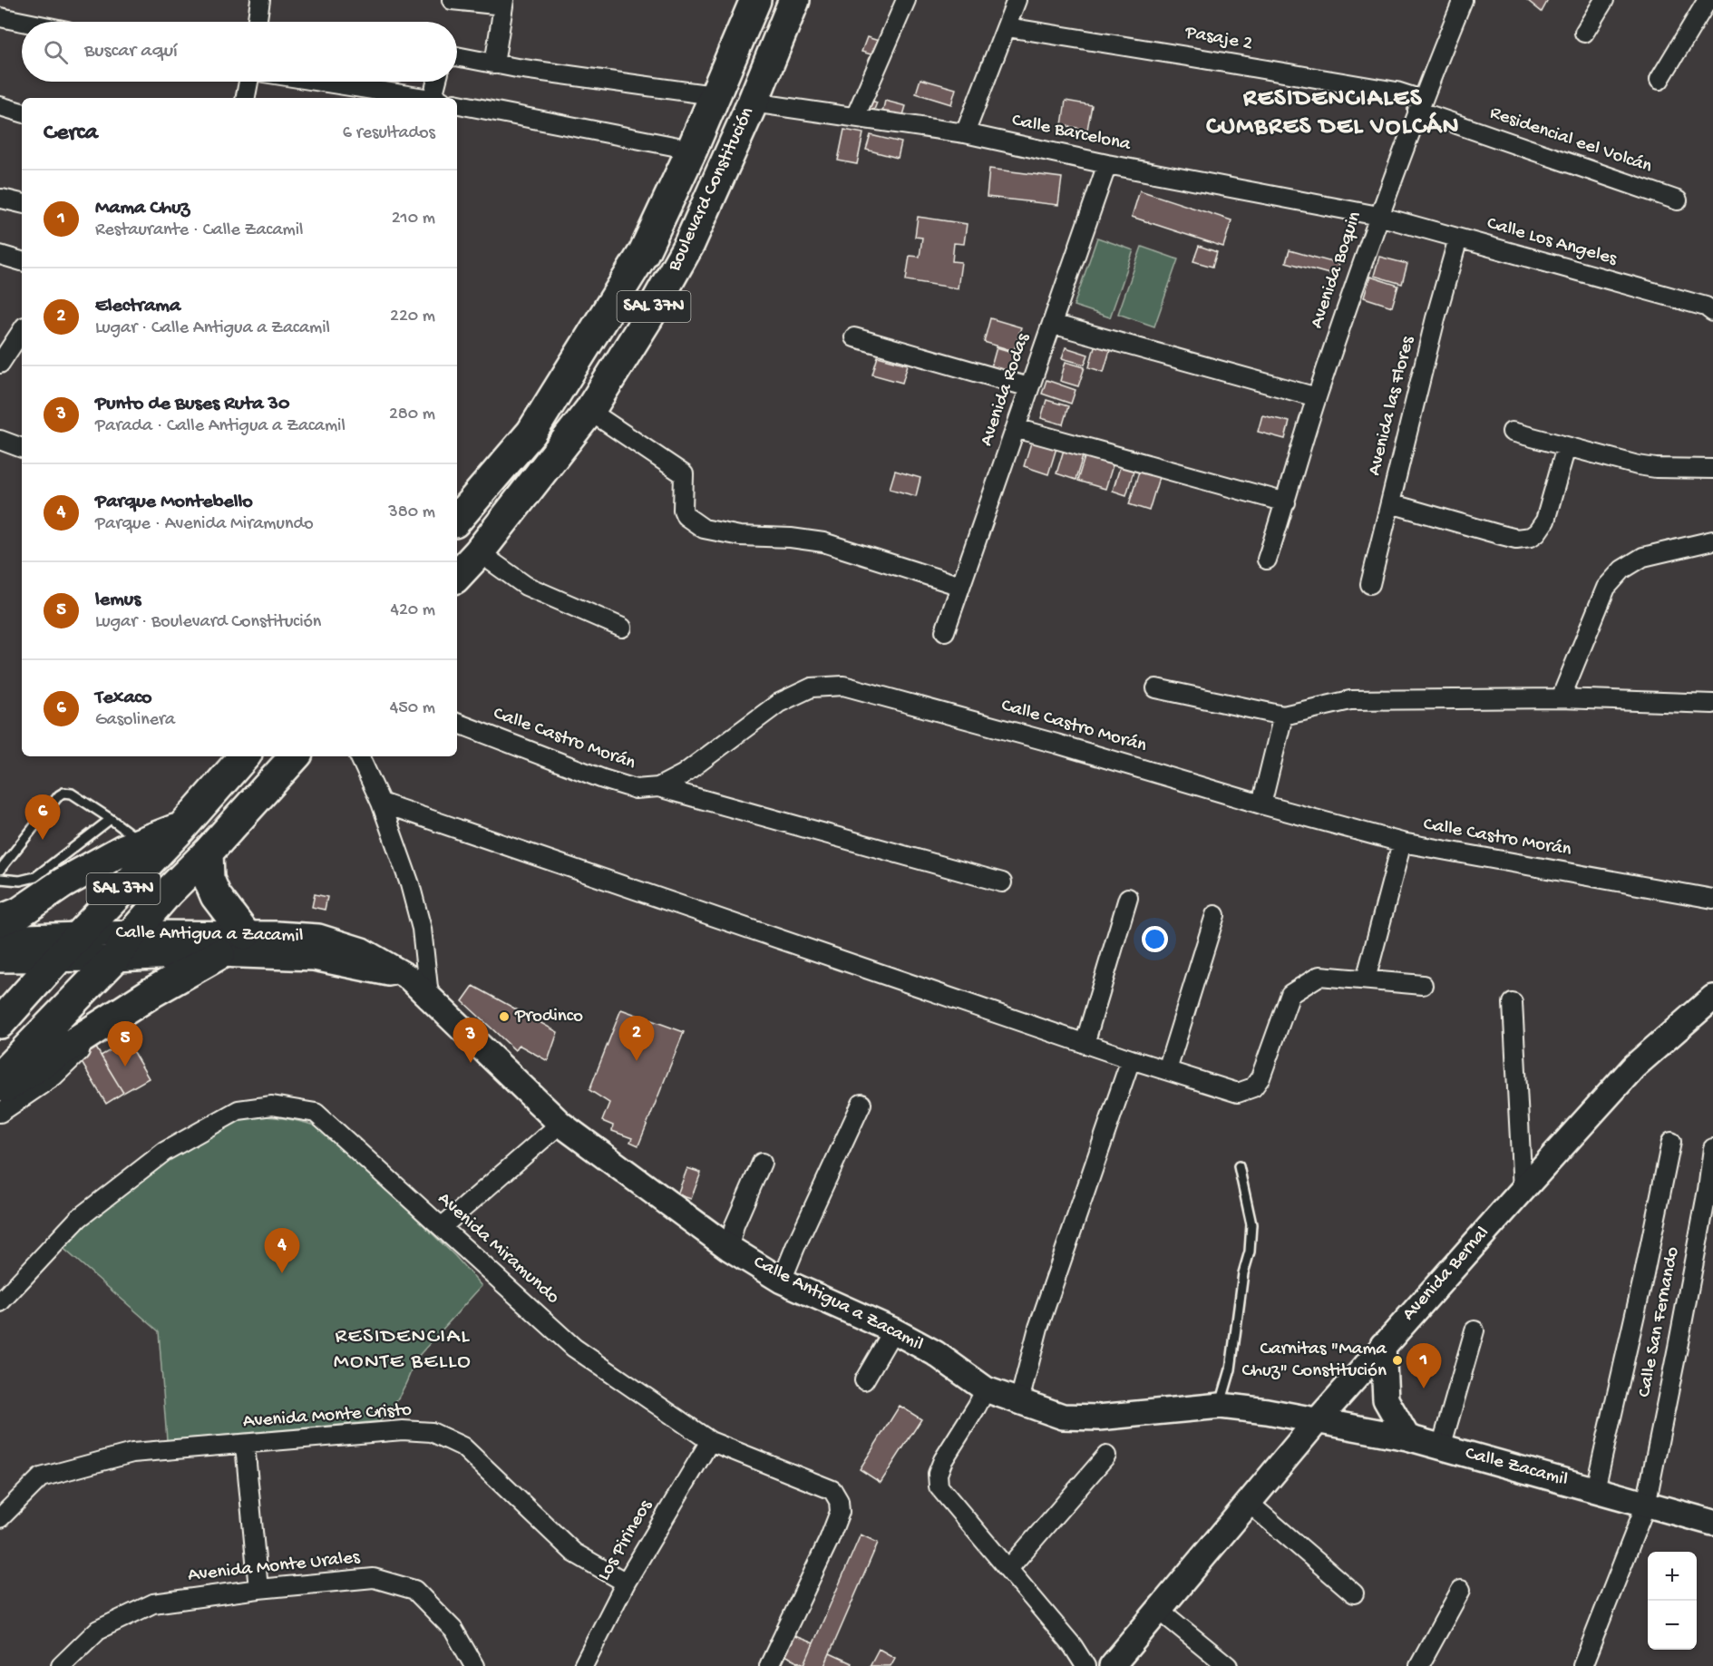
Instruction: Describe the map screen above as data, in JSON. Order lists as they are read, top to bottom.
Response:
{
  "streets": {
    "highway": ["Boulevard Constitución", "SAL 37N"],
    "street": [
      "Pasaje 2",
      "Calle Barcelona",
      "Residencial eel Volcán",
      "Calle Los Angeles",
      "Avenida Boquin",
      "Avenida Rodas",
      "Avenida las Flores",
      "Calle Castro Morán",
      "Calle Antigua a Zacamil",
      "Avenida Miramundo",
      "Avenida Bernal",
      "Calle San Fernando",
      "Avenida Monte Cristo",
      "Calle Zacamil",
      "Los Pirineos",
      "Avenida Monte Urales"
    ]
  },
  "crossings": [
    ["Pasaje 2", "Residencial eel Volcán"],
    ["Pasaje 2", "Avenida Boquin"],
    ["Calle Barcelona", "Boulevard Constitución"],
    ["Calle Barcelona", "Calle Los Angeles"],
    ["Calle Barcelona", "Avenida Boquin"],
    ["Calle Barcelona", "Avenida Rodas"],
    ["Residencial eel Volcán", "Avenida Boquin"],
    ["Calle Los Angeles", "Avenida Boquin"],
    ["Calle Los Angeles", "Avenida las Flores"],
    ["SAL 37N", "Calle Antigua a Zacamil"],
    ["Calle Antigua a Zacamil", "Avenida Bernal"],
    ["Calle Antigua a Zacamil", "Calle Zacamil"],
    ["Avenida Miramundo", "Los Pirineos"],
    ["Avenida Bernal", "Calle Zacamil"],
    ["Calle San Fernando", "Calle Zacamil"],
    ["Avenida Monte Cristo", "Los Pirineos"]
  ],
  "districts": ["RESIDENCIALES CUMBRES DEL VOLCÁN", "RESIDENCIAL MONTE BELLO"],
  "places": ["Prodinco", "Carnitas \"Mama Chuz\" Constitución"],
  "page": {
    "search": "Buscar aquí",
    "heading": ["Cerca", "6 resultados"],
    "list": [
      {
        "mark": "1",
        "name": "Mama Chuz",
        "note": "Restaurante · Calle Zacamil",
        "value": "210 m"
      },
      {
        "mark": "2",
        "name": "Electrama",
        "note": "Lugar · Calle Antigua a Zacamil",
        "value": "220 m"
      },
      {
        "mark": "3",
        "name": "Punto de Buses Ruta 30",
        "note": "Parada · Calle Antigua a Zacamil",
        "value": "280 m"
      },
      {
        "mark": "4",
        "name": "Parque Montebello",
        "note": "Parque · Avenida Miramundo",
        "value": "380 m"
      },
      {
        "mark": "5",
        "name": "lemus",
        "note": "Lugar · Boulevard Constitución",
        "value": "420 m"
      },
      {
        "mark": "6",
        "name": "Texaco",
        "note": "Gasolinera",
        "value": "450 m"
      }
    ],
    "pins": [
      "6",
      "2",
      "3",
      "5",
      "4",
      "1"
    ],
    "map_buttons": ["+", "−"]
  }
}
